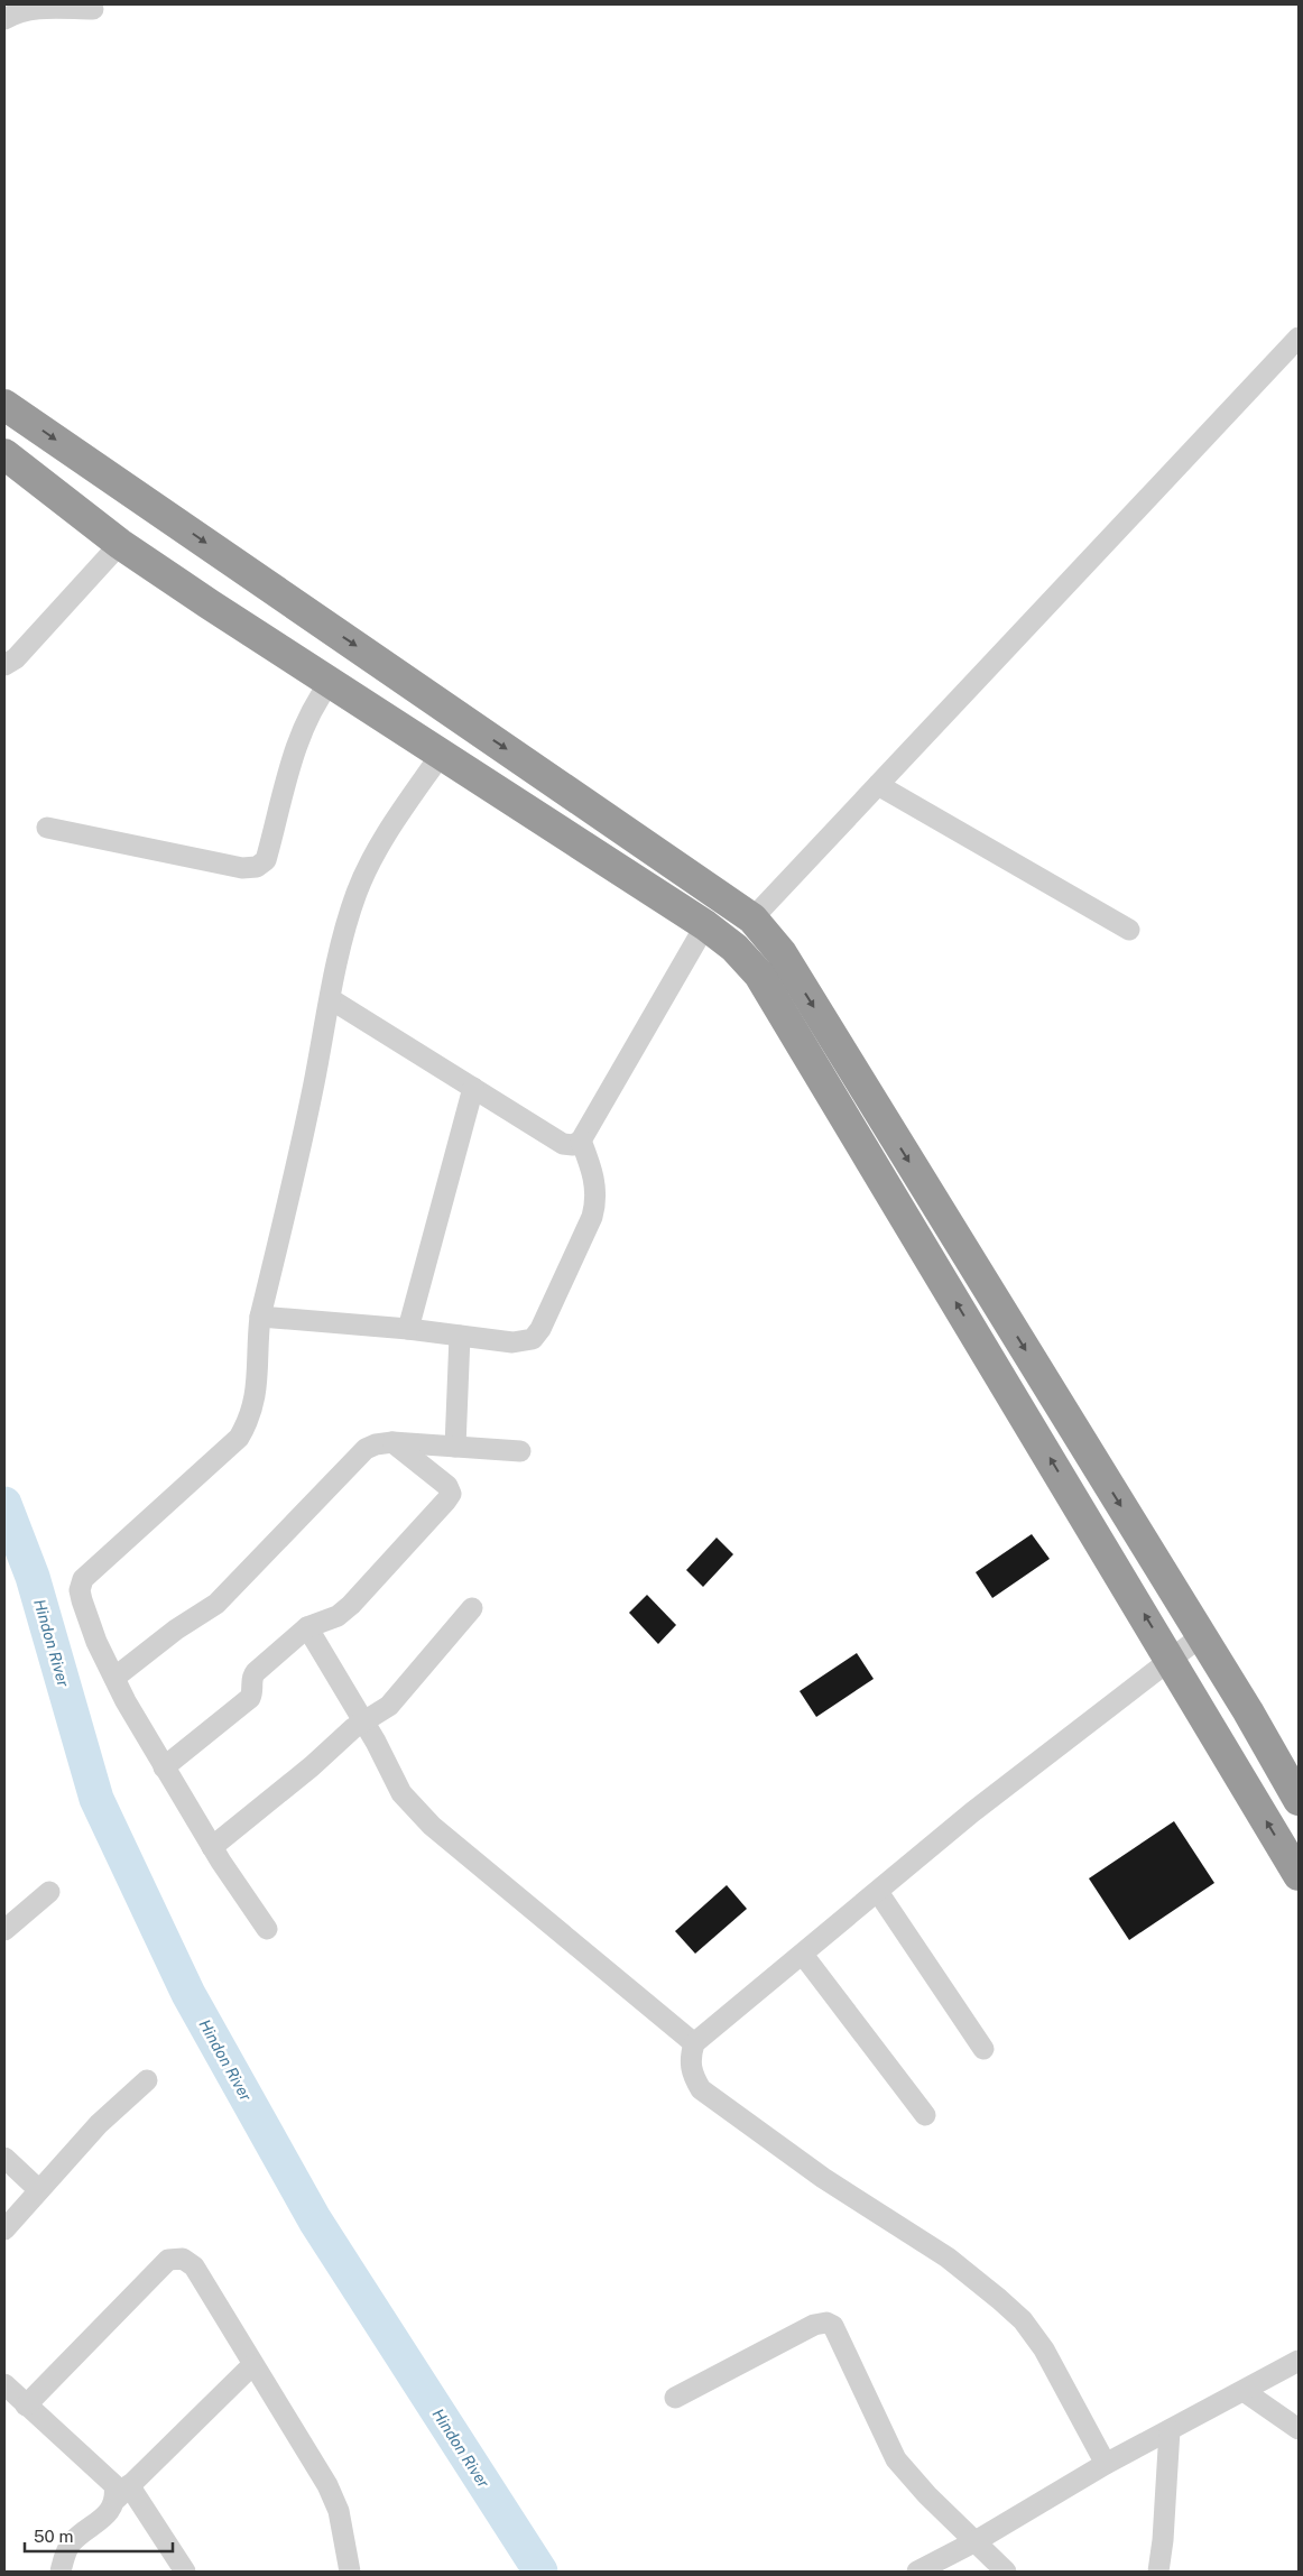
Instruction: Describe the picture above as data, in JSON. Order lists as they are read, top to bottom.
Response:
{
  "water": ["Hindon River"],
  "scale_bar": "50 m"
}
